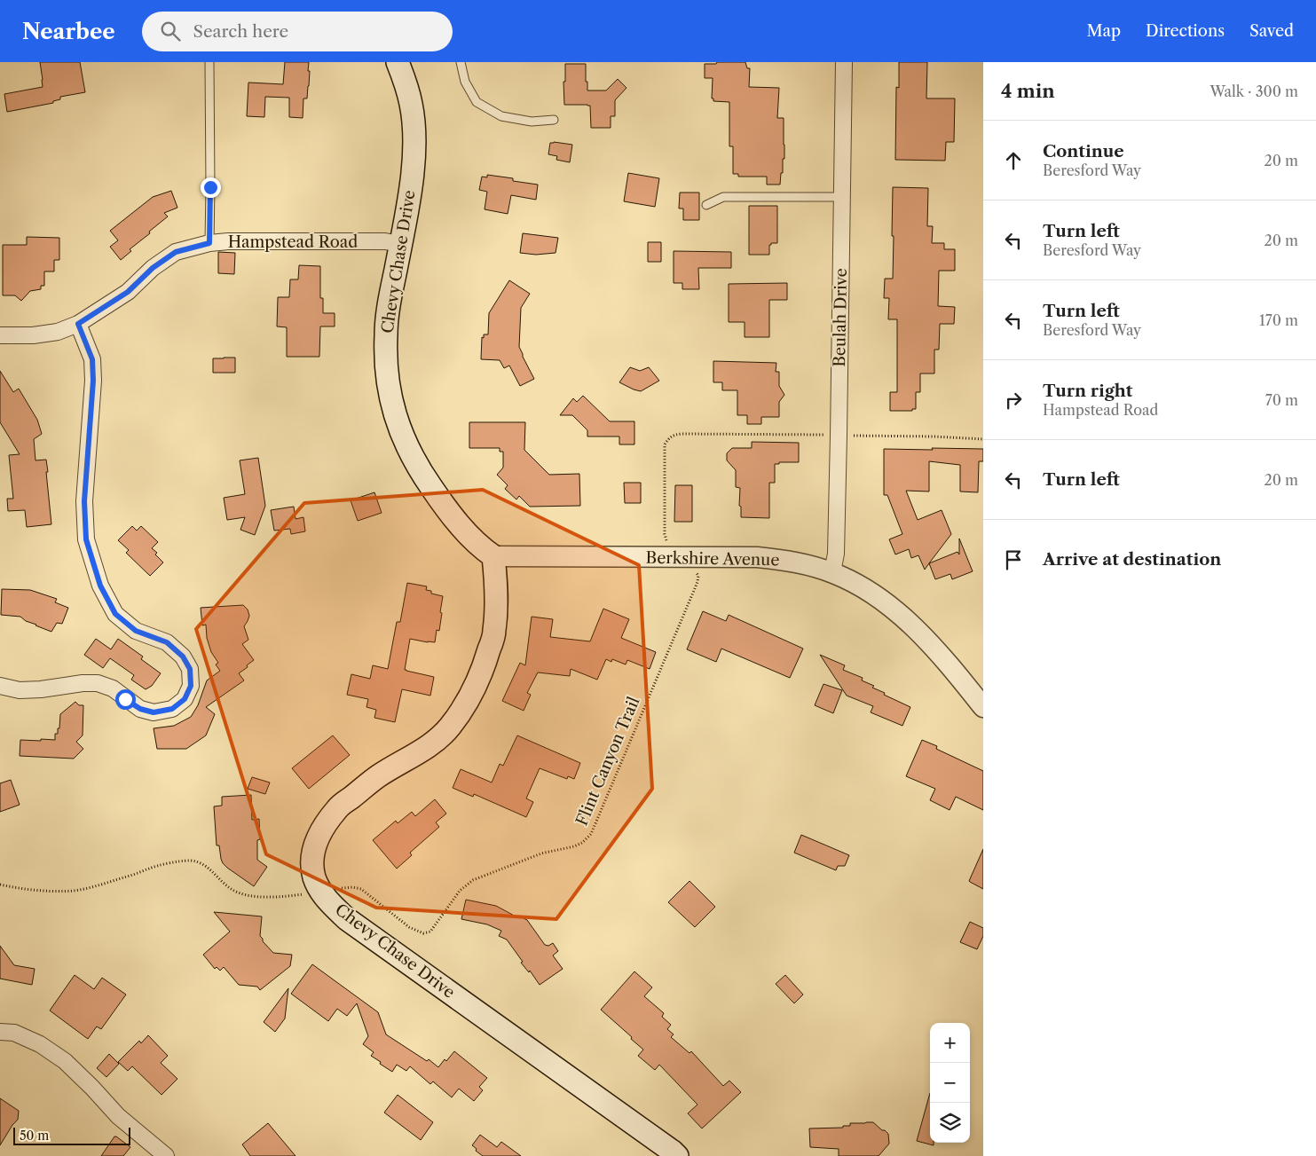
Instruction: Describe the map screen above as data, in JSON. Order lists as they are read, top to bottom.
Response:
{
  "streets": {
    "main road": ["Chevy Chase Drive"],
    "street": ["Hampstead Road", "Beulah Drive", "Berkshire Avenue"],
    "path": ["Flint Canyon Trail"]
  },
  "crossings": [
    ["Hampstead Road", "Chevy Chase Drive"],
    ["Chevy Chase Drive", "Berkshire Avenue"],
    ["Beulah Drive", "Berkshire Avenue"]
  ],
  "scale_bar": "50 m",
  "page": {
    "header": "Nearbee",
    "search": "Search here",
    "nav": ["Map", "Directions", "Saved"],
    "heading": ["4 min", "Walk · 300 m"],
    "list": [
      ["Continue", "Beresford Way", "20 m"],
      ["Turn left", "Beresford Way", "20 m"],
      ["Turn left", "Beresford Way", "170 m"],
      ["Turn right", "Hampstead Road", "70 m"],
      ["Turn left", "20 m"],
      "Arrive at destination"
    ],
    "map_buttons": ["+", "−"],
    "scale": "50 m"
  }
}
